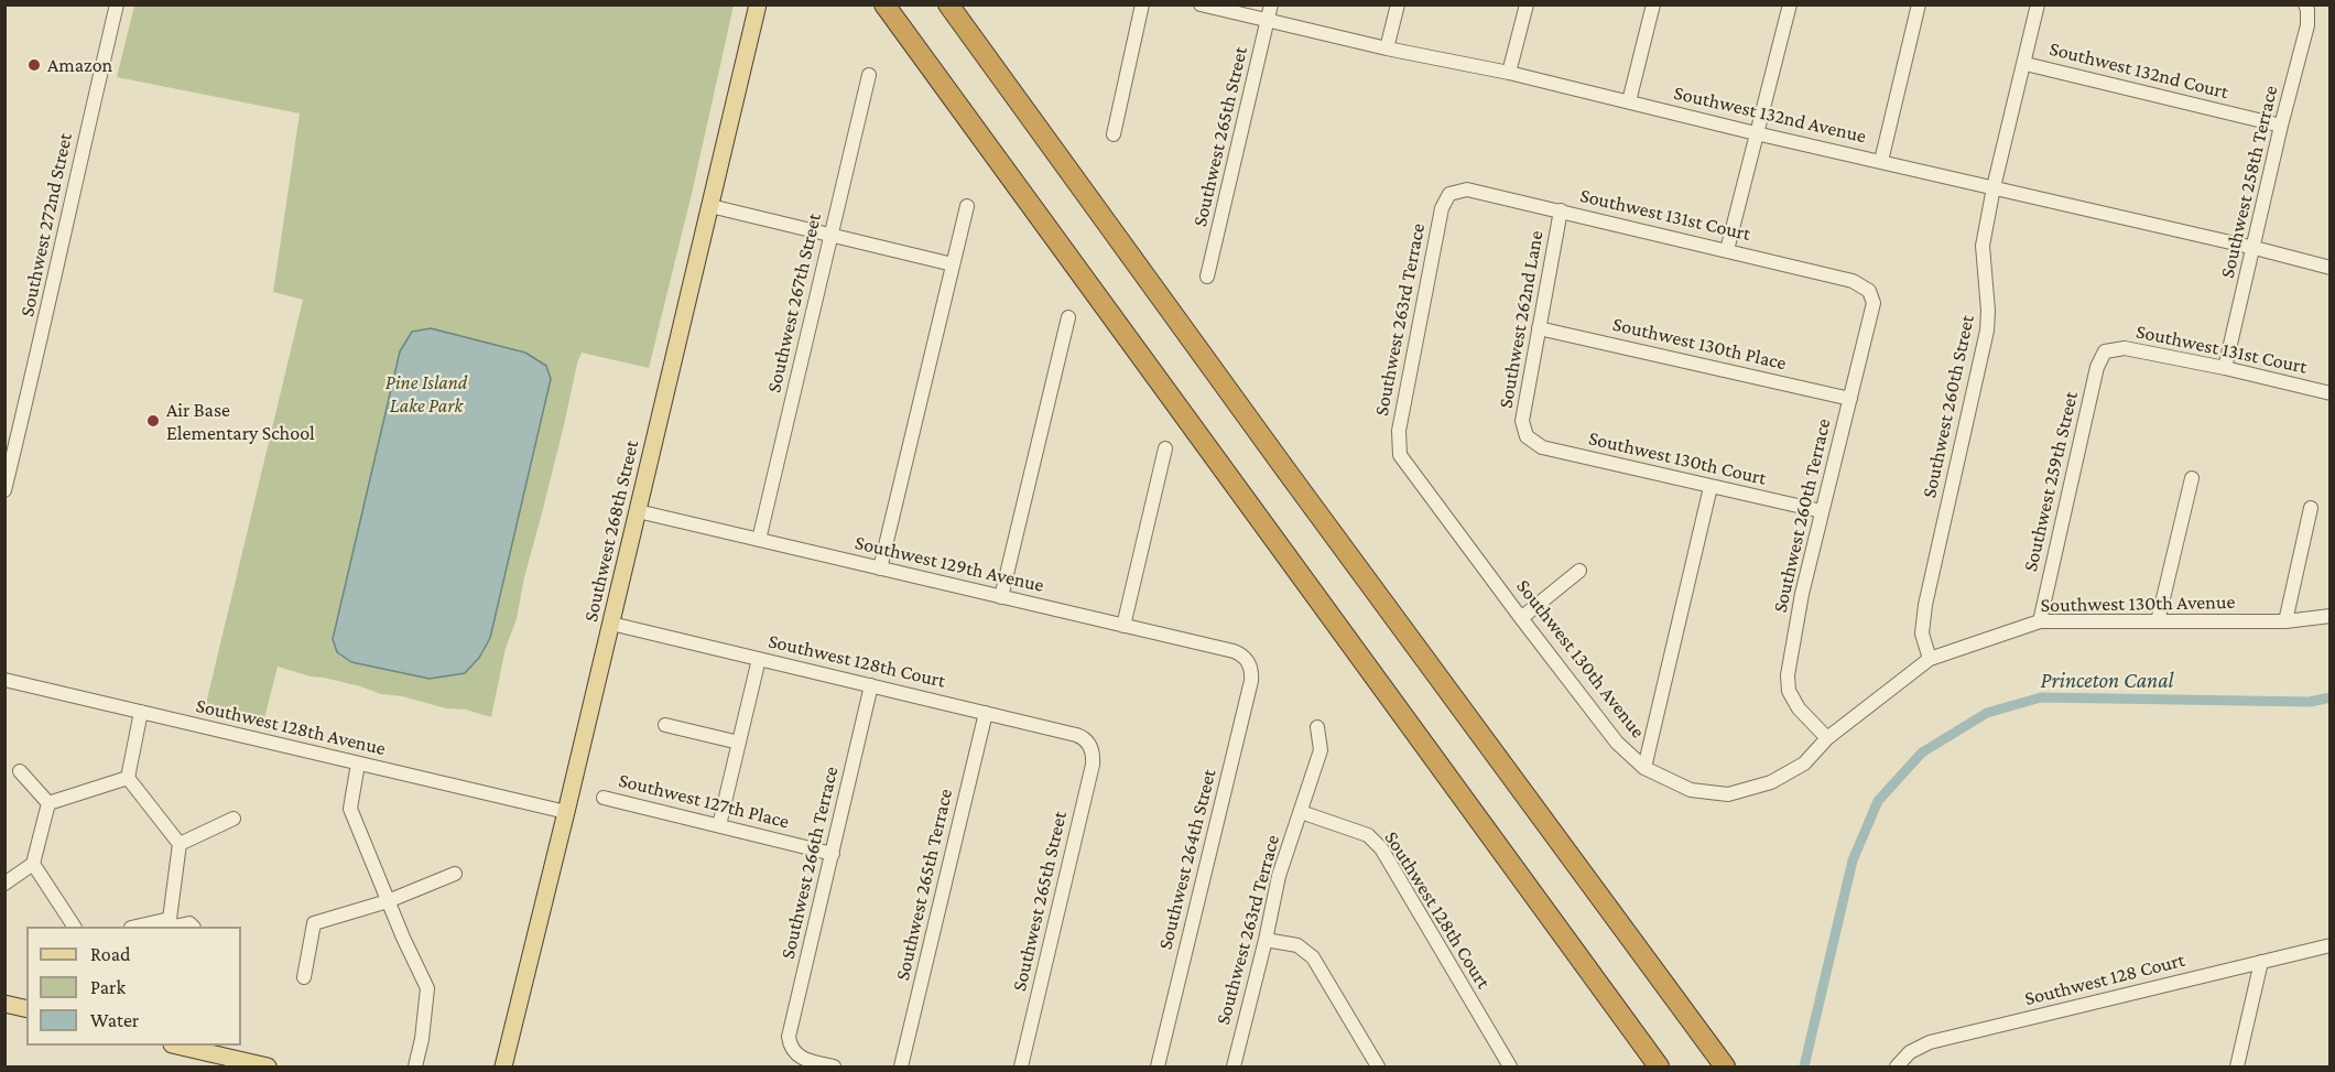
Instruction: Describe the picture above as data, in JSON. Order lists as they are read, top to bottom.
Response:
{
  "streets": {
    "main road": ["Southwest 268th Street"],
    "street": [
      "Southwest 132nd Court",
      "Southwest 132nd Avenue",
      "Southwest 265th Street",
      "Southwest 258th Terrace",
      "Southwest 131st Court",
      "Southwest 272nd Street",
      "Southwest 267th Street",
      "Southwest 263rd Terrace",
      "Southwest 262nd Lane",
      "Southwest 130th Place",
      "Southwest 260th Street",
      "Southwest 130th Court",
      "Southwest 259th Street",
      "Southwest 260th Terrace",
      "Southwest 129th Avenue",
      "Southwest 130th Avenue",
      "Southwest 128th Court",
      "Southwest 128th Avenue",
      "Southwest 127th Place",
      "Southwest 264th Street",
      "Southwest 266th Terrace",
      "Southwest 265th Terrace",
      "Southwest 128 Court"
    ]
  },
  "crossings": [
    ["Southwest 132nd Court", "Southwest 258th Terrace"],
    ["Southwest 132nd Court", "Southwest 260th Street"],
    ["Southwest 132nd Avenue", "Southwest 265th Street"],
    ["Southwest 132nd Avenue", "Southwest 258th Terrace"],
    ["Southwest 132nd Avenue", "Southwest 260th Street"],
    ["Southwest 265th Street", "Southwest 128th Court"],
    ["Southwest 258th Terrace", "Southwest 131st Court"],
    ["Southwest 131st Court", "Southwest 263rd Terrace"],
    ["Southwest 131st Court", "Southwest 262nd Lane"],
    ["Southwest 131st Court", "Southwest 259th Street"],
    ["Southwest 131st Court", "Southwest 260th Terrace"],
    ["Southwest 267th Street", "Southwest 129th Avenue"],
    ["Southwest 263rd Terrace", "Southwest 130th Avenue"],
    ["Southwest 263rd Terrace", "Southwest 128th Court"],
    ["Southwest 262nd Lane", "Southwest 130th Place"],
    ["Southwest 262nd Lane", "Southwest 130th Court"],
    ["Southwest 130th Place", "Southwest 260th Terrace"],
    ["Southwest 260th Street", "Southwest 130th Avenue"],
    ["Southwest 130th Court", "Southwest 260th Terrace"],
    ["Southwest 259th Street", "Southwest 130th Avenue"],
    ["Southwest 260th Terrace", "Southwest 130th Avenue"],
    ["Southwest 268th Street", "Southwest 129th Avenue"],
    ["Southwest 268th Street", "Southwest 128th Court"],
    ["Southwest 268th Street", "Southwest 128th Avenue"],
    ["Southwest 129th Avenue", "Southwest 264th Street"],
    ["Southwest 128th Court", "Southwest 266th Terrace"],
    ["Southwest 128th Court", "Southwest 265th Terrace"],
    ["Southwest 127th Place", "Southwest 266th Terrace"]
  ],
  "water": ["Princeton Canal"],
  "parks": ["Pine Island Lake Park"],
  "places": ["Amazon", "Air Base Elementary School"],
  "legend": ["Road", "Park", "Water"]
}
